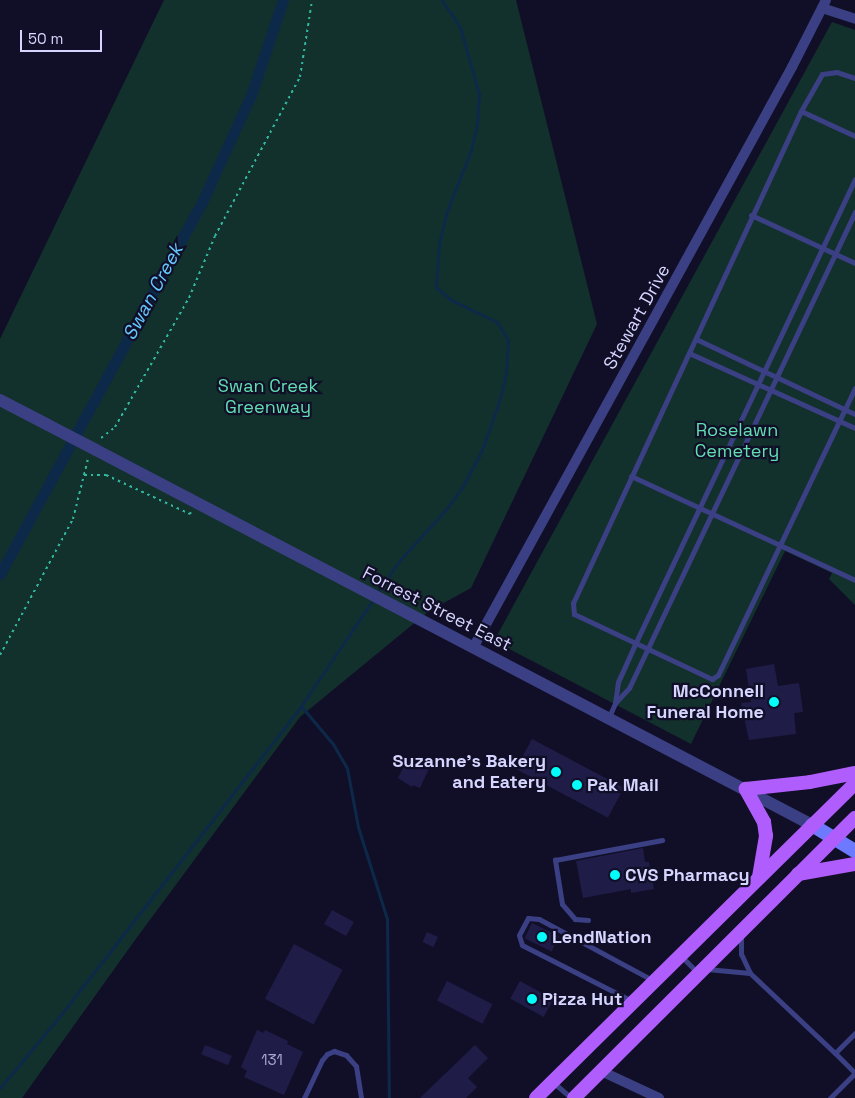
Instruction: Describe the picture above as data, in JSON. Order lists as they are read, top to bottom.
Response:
{
  "streets": {
    "main road": ["Forrest Street East"],
    "street": ["Stewart Drive"]
  },
  "crossings": [
    ["Stewart Drive", "Forrest Street East"]
  ],
  "water": ["Swan Creek"],
  "parks": ["Swan Creek Greenway", "Roselawn Cemetery"],
  "places": [
    "McConnell Funeral Home",
    "Suzanne's Bakery and Eatery",
    "Pak Mail",
    "CVS Pharmacy",
    "LendNation",
    "Pizza Hut"
  ],
  "house_numbers": ["131"],
  "scale_bar": "50 m"
}
